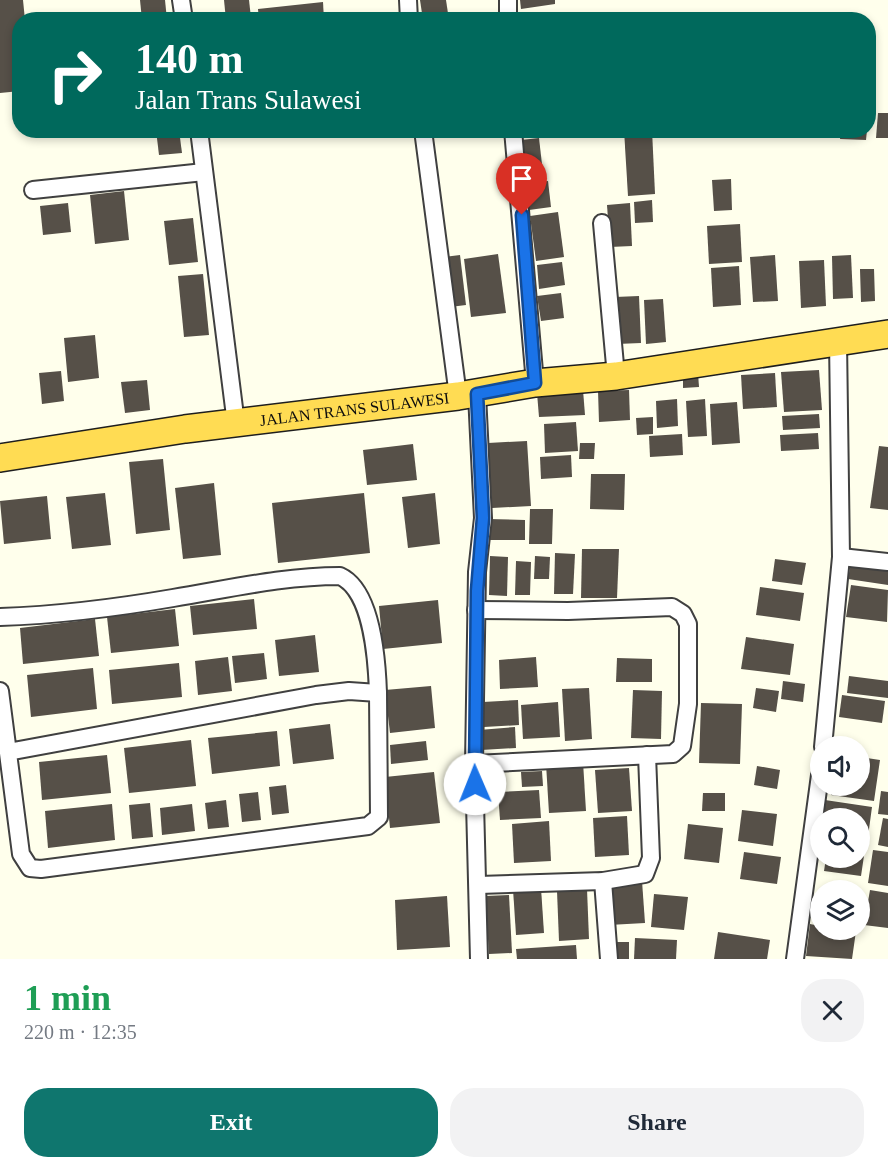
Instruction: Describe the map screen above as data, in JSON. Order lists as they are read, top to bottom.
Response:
{
  "streets": {
    "highway": ["JALAN TRANS SULAWESI"]
  },
  "page": {
    "turn": ["140 m", "Jalan Trans Sulawesi"],
    "heading": ["1 min", "220 m · 12:35"],
    "buttons": ["Exit", "Share"]
  }
}
